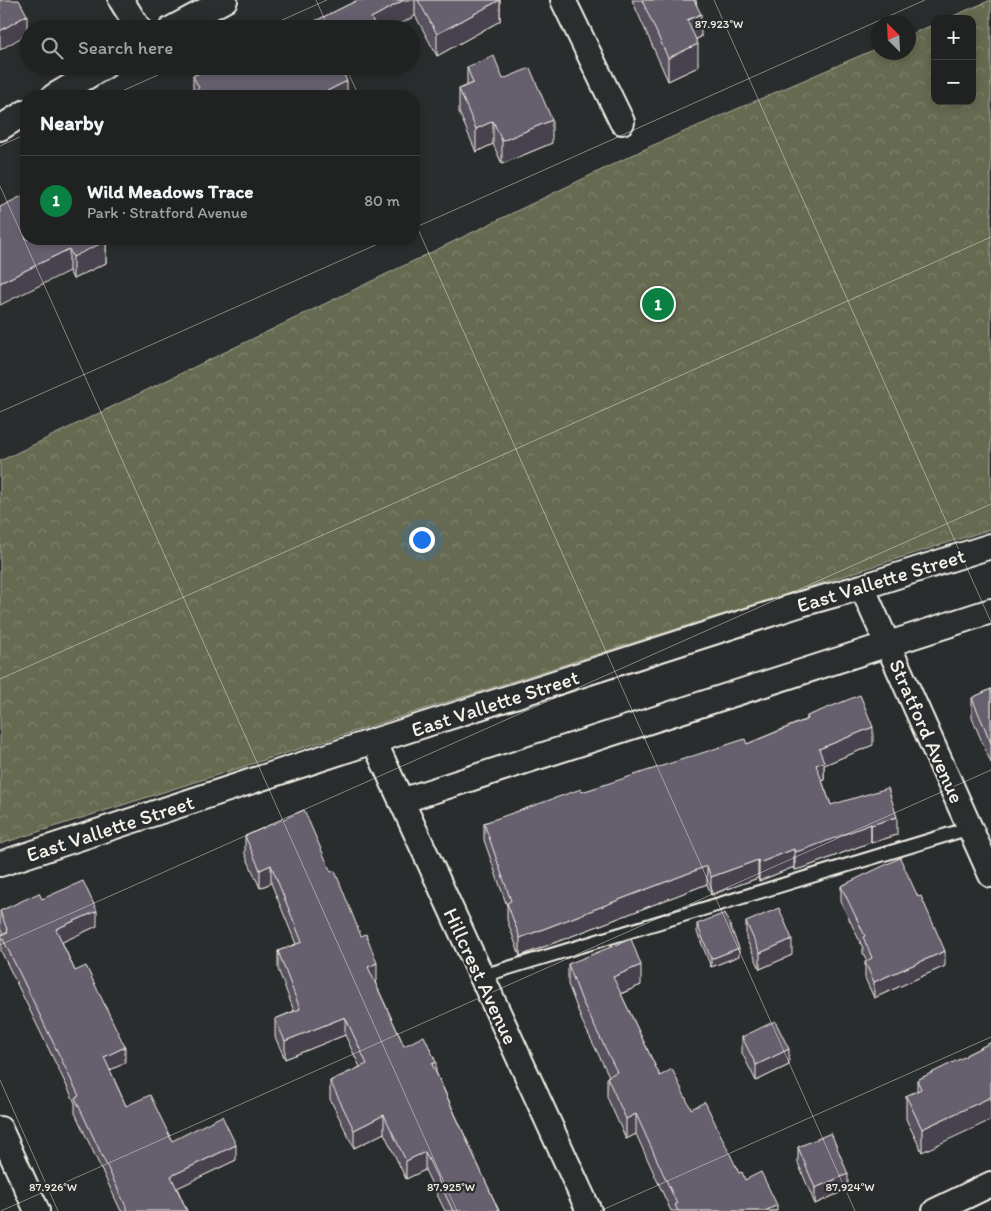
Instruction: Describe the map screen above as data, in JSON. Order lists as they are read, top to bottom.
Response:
{
  "streets": {
    "street": ["East Vallette Street", "Stratford Avenue", "Hillcrest Avenue"]
  },
  "crossings": [
    ["East Vallette Street", "Stratford Avenue"],
    ["East Vallette Street", "Hillcrest Avenue"]
  ],
  "north": "top left",
  "page": {
    "map_buttons": ["+", "−"],
    "search": "Search here",
    "heading": "Nearby",
    "list": [
      {
        "mark": "1",
        "name": "Wild Meadows Trace",
        "note": "Park · Stratford Avenue",
        "value": "80 m"
      }
    ],
    "pins": "1"
  },
  "coordinates": [
    "87.923°W",
    "87.926°W",
    "87.925°W",
    "87.924°W"
  ]
}
